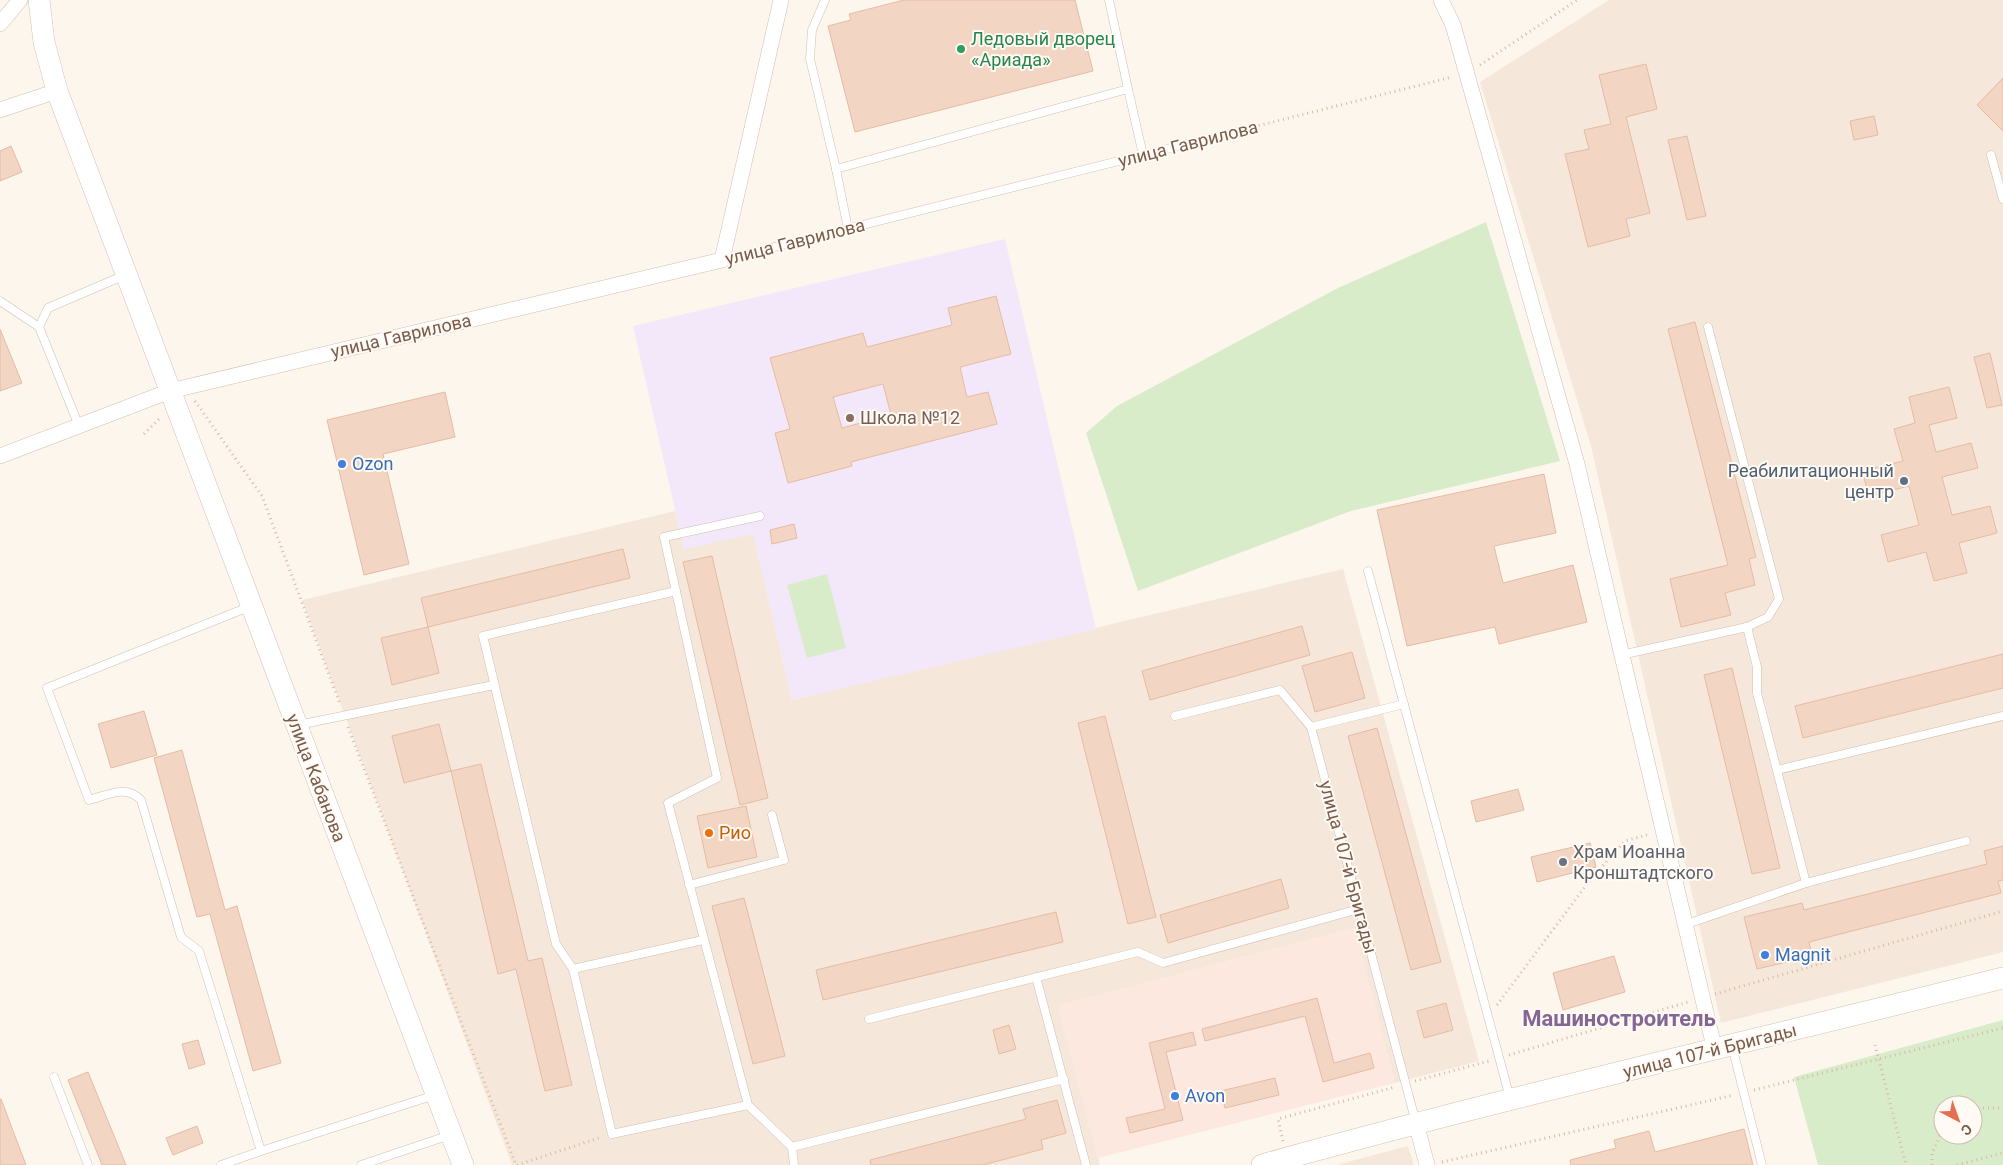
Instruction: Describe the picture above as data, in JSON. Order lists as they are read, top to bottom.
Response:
{
  "streets": {
    "main road": ["улица Кабанова", "улица 107-й Бригады"],
    "street": ["улица Гаврилова"]
  },
  "crossings": [
    ["улица Гаврилова", "улица Кабанова"]
  ],
  "districts": ["Машиностроитель"],
  "places": [
    "Ледовый дворец «Ариада»",
    "Школа №12",
    "Ozon",
    "Реабилитационный центр",
    "Рио",
    "Храм Иоанна Кронштадтского",
    "Magnit",
    "Avon"
  ],
  "north": "bottom right"
}
